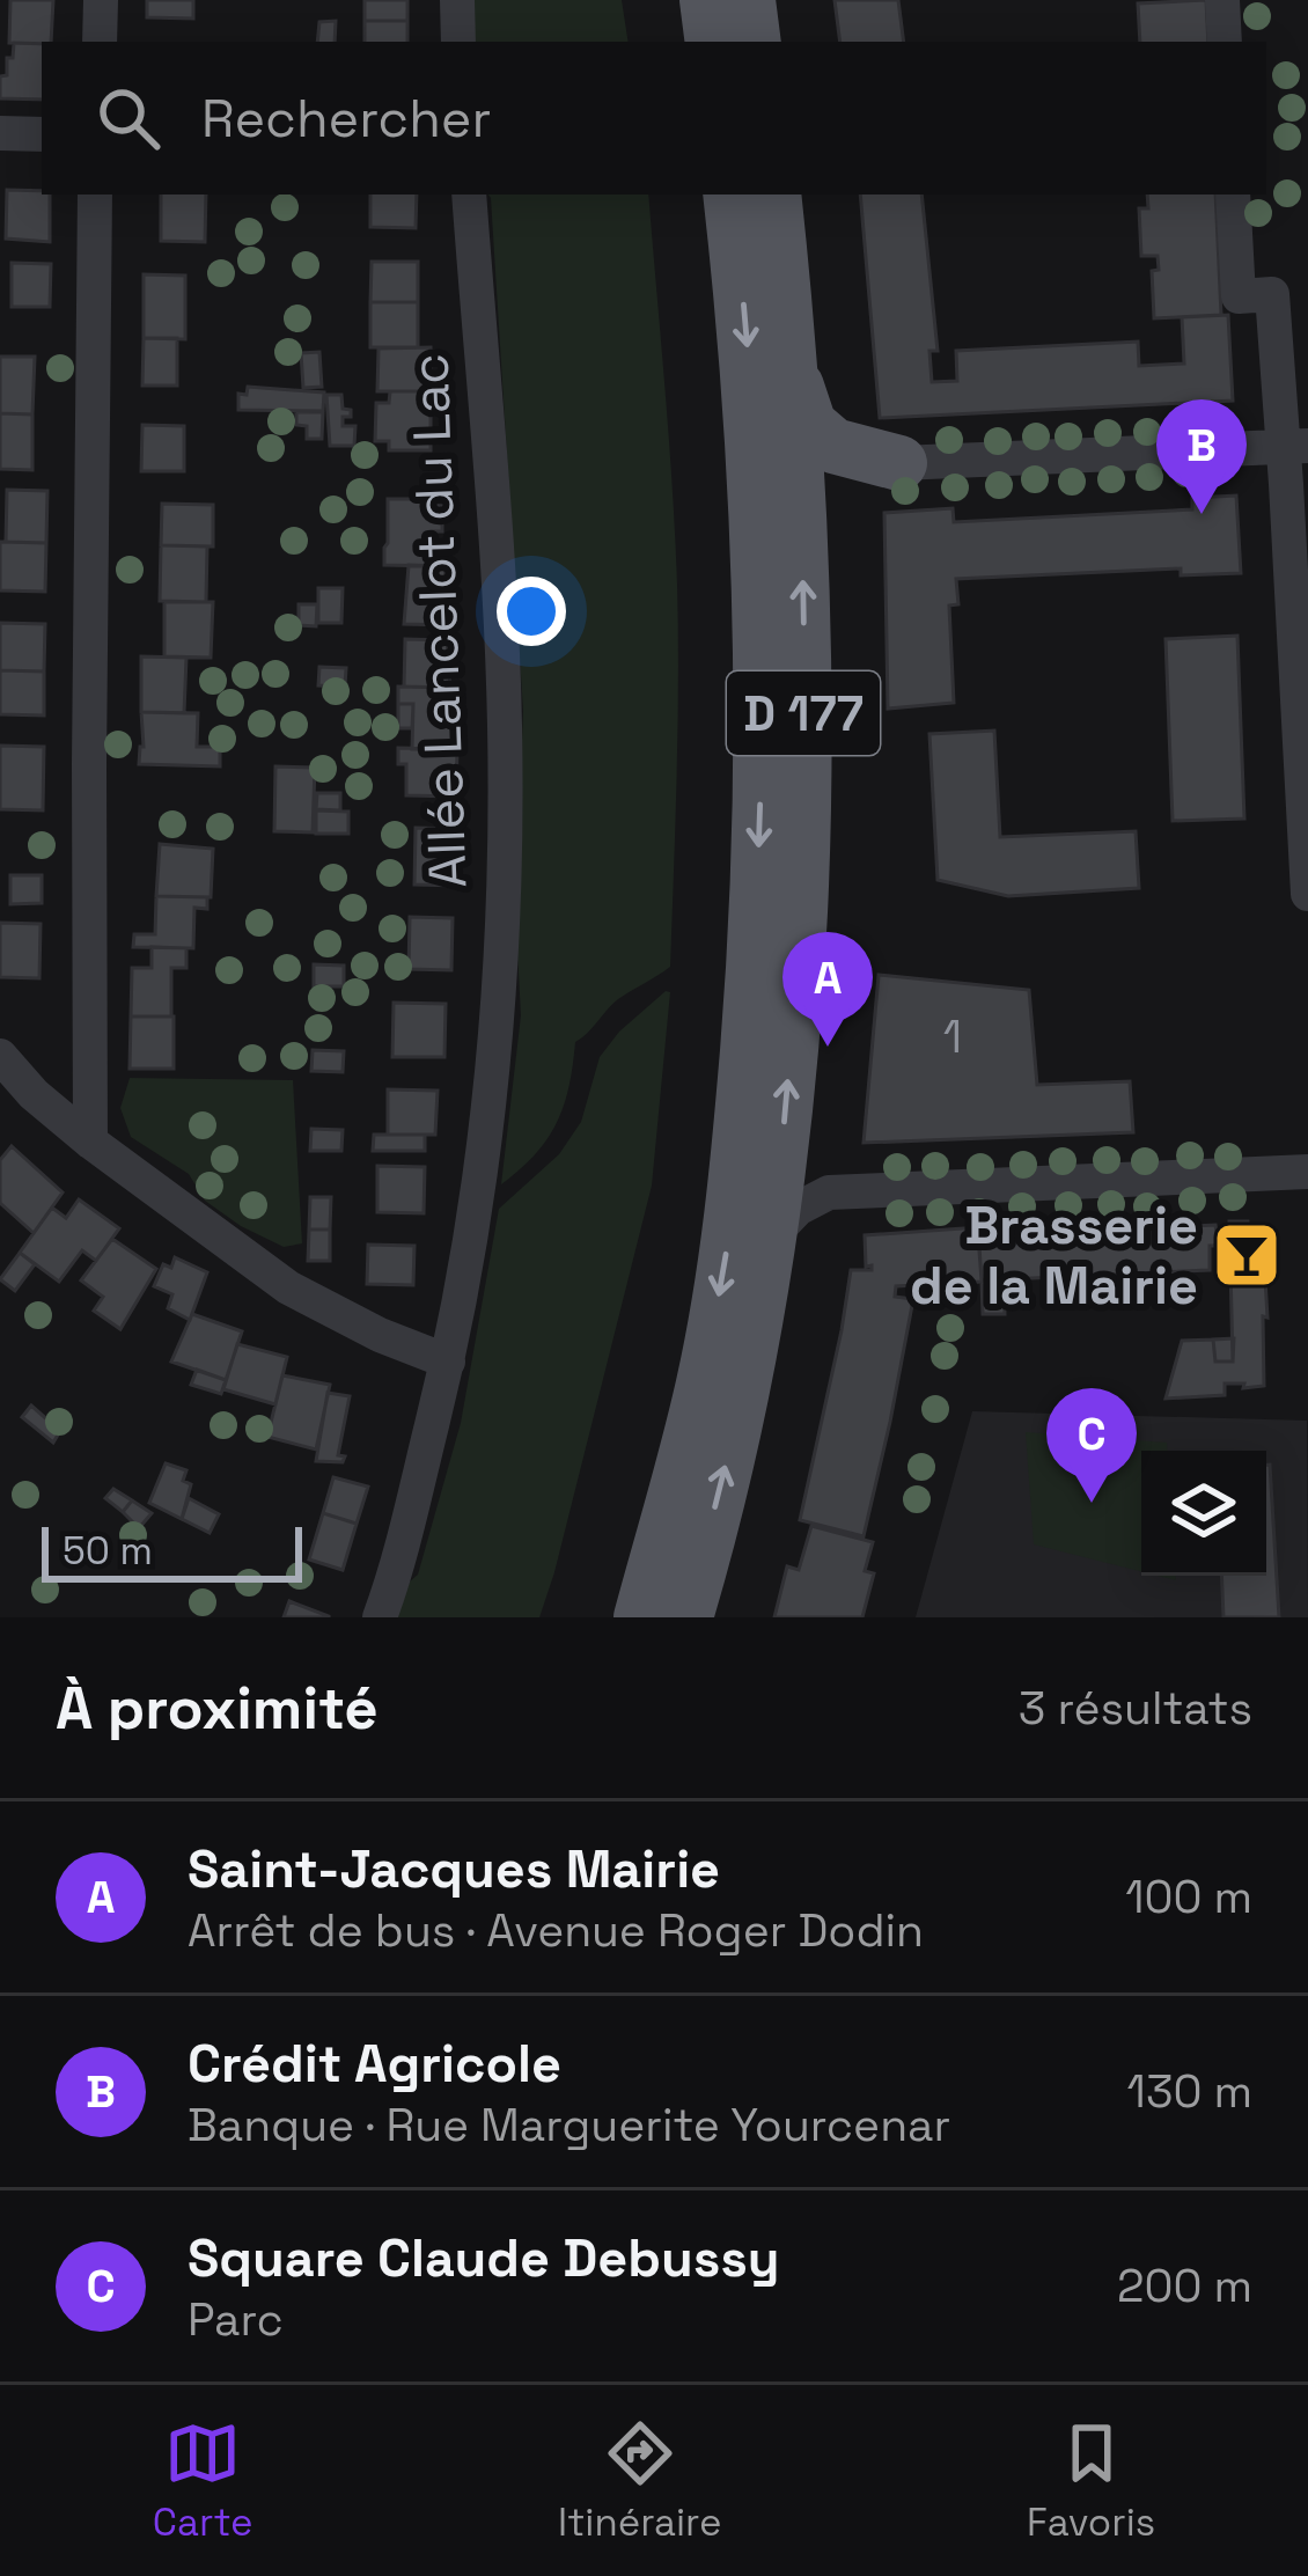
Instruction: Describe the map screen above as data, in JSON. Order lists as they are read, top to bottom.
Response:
{
  "streets": {
    "main road": ["D 177"],
    "street": ["Allée Lancelot du Lac"]
  },
  "places": {
    "bar": ["Brasserie de la Mairie"]
  },
  "house_numbers": ["1"],
  "scale_bar": "50 m",
  "page": {
    "search": "Rechercher",
    "pins": ["B", "A", "C"],
    "scale": "50 m",
    "heading": ["À proximité", "3 résultats"],
    "list": [
      {
        "mark": "A",
        "name": "Saint-Jacques Mairie",
        "note": "Arrêt de bus · Avenue Roger Dodin",
        "value": "100 m"
      },
      {
        "mark": "B",
        "name": "Crédit Agricole",
        "note": "Banque · Rue Marguerite Yourcenar",
        "value": "130 m"
      },
      {
        "mark": "C",
        "name": "Square Claude Debussy",
        "note": "Parc",
        "value": "200 m"
      }
    ],
    "nav": ["Carte", "Itinéraire", "Favoris"]
  }
}
